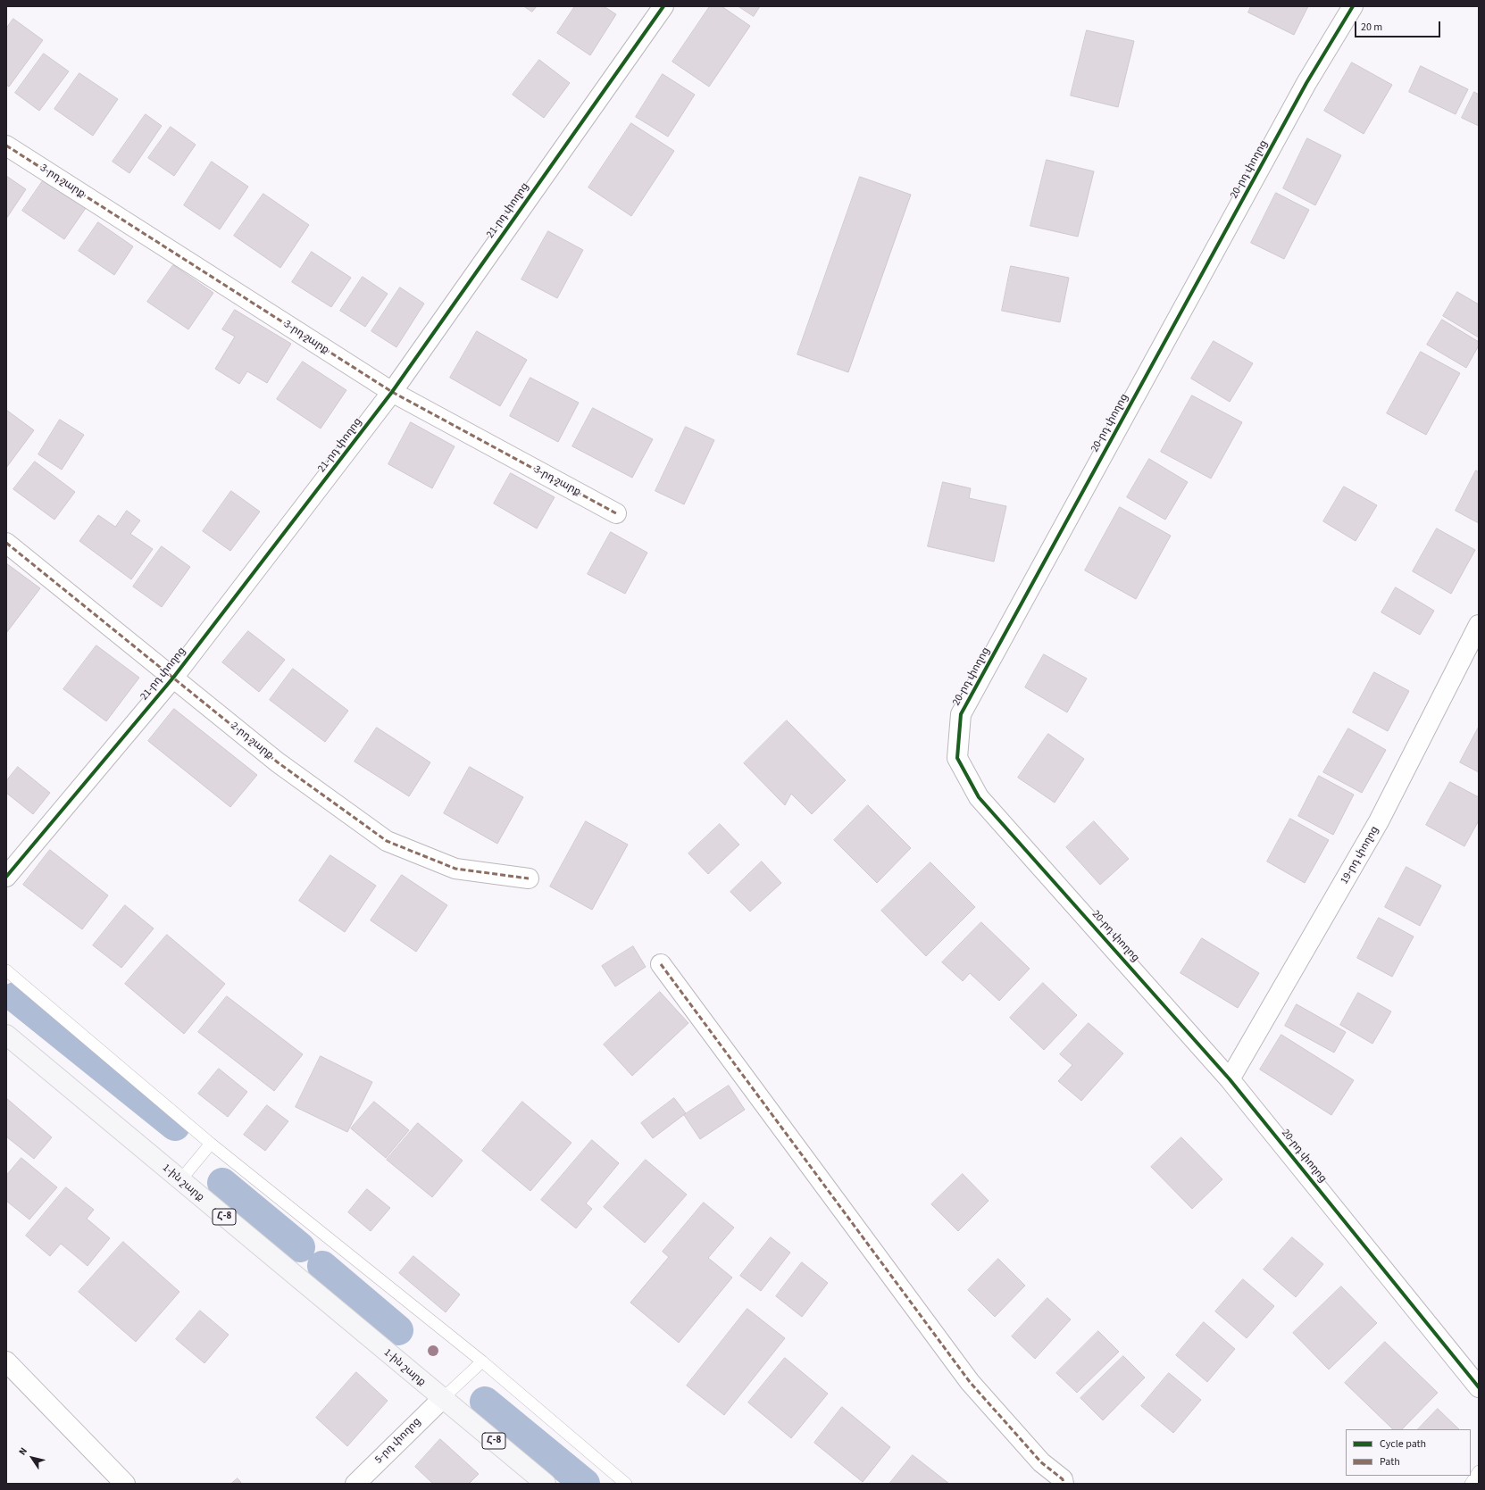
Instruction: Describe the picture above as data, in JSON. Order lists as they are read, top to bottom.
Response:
{
  "streets": {
    "main road": ["1-ին շարք", "Հ-8"],
    "street": [
      "20-րդ փողոց",
      "3-րդ շարք",
      "21-րդ փողոց",
      "2-րդ շարք",
      "19-րդ փողոց",
      "5-րդ փողոց"
    ]
  },
  "crossings": [
    ["20-րդ փողոց", "19-րդ փողոց"],
    ["3-րդ շարք", "21-րդ փողոց"],
    ["21-րդ փողոց", "2-րդ շարք"],
    ["1-ին շարք", "Հ-8"],
    ["1-ին շարք", "5-րդ փողոց"],
    ["Հ-8", "5-րդ փողոց"]
  ],
  "legend": ["Cycle path", "Path"],
  "scale_bar": "20 m",
  "north": "top left"
}
